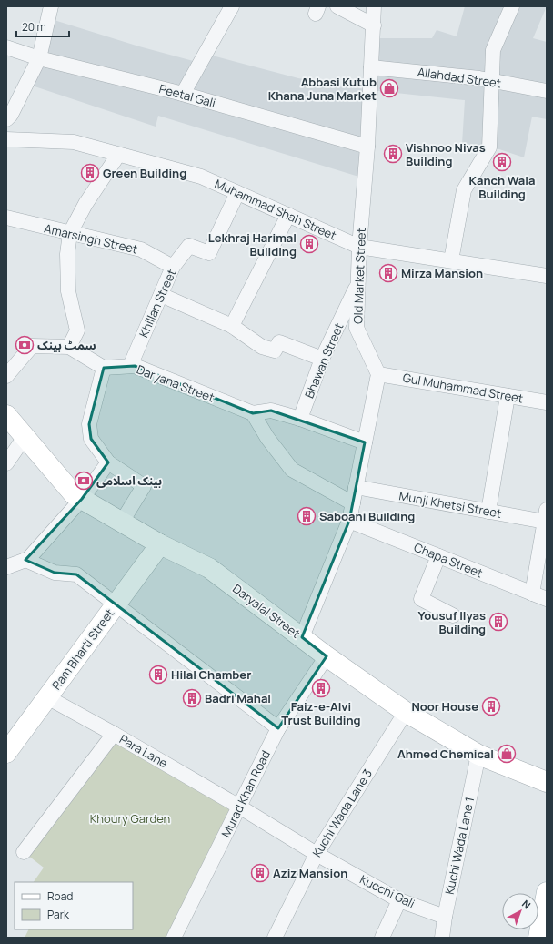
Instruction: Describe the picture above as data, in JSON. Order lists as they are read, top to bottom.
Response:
{
  "streets": {
    "street": [
      "Allahdad Street",
      "Peetal Gali",
      "Muhammad Shah Street",
      "Amarsingh Street",
      "Old Market Street",
      "Khillan Street",
      "Bhawan Street",
      "Daryana Street",
      "Gul Muhammad Street",
      "Munji Khetsi Street",
      "Chapa Street",
      "Daryalal Street",
      "Ram Bharti Street",
      "Para Lane",
      "Murad Khan Road",
      "Kuchi Wada Lane 3",
      "Kuchi Wada Lane 1",
      "Kucchi Gali"
    ]
  },
  "crossings": [
    ["Allahdad Street", "Old Market Street"],
    ["Peetal Gali", "Old Market Street"],
    ["Muhammad Shah Street", "Old Market Street"],
    ["Muhammad Shah Street", "Khillan Street"],
    ["Amarsingh Street", "Khillan Street"],
    ["Old Market Street", "Bhawan Street"],
    ["Old Market Street", "Gul Muhammad Street"],
    ["Khillan Street", "Daryana Street"],
    ["Daryalal Street", "Ram Bharti Street"],
    ["Daryalal Street", "Murad Khan Road"],
    ["Daryalal Street", "Kuchi Wada Lane 3"],
    ["Daryalal Street", "Kuchi Wada Lane 1"],
    ["Ram Bharti Street", "Para Lane"],
    ["Para Lane", "Murad Khan Road"],
    ["Para Lane", "Kucchi Gali"],
    ["Murad Khan Road", "Kucchi Gali"],
    ["Kuchi Wada Lane 3", "Kucchi Gali"],
    ["Kuchi Wada Lane 1", "Kucchi Gali"]
  ],
  "parks": ["Khoury Garden"],
  "places": {
    "shop": ["Abbasi Kutub Khana Juna Market", "Ahmed Chemical"],
    "building": [
      "Vishnoo Nivas Building",
      "Kanch Wala Building",
      "Green Building",
      "Lekhraj Harimal Building",
      "Mirza Mansion",
      "Saboani Building",
      "Yousuf Ilyas Building",
      "Hilal Chamber",
      "Faiz-e-Alvi Trust Building",
      "Badri Mahal",
      "Noor House",
      "Aziz Mansion"
    ],
    "bank": ["سمٹ بینک", "بینک اسلامی"]
  },
  "legend": ["Road", "Park"],
  "scale_bar": "20 m",
  "north": "top right"
}
